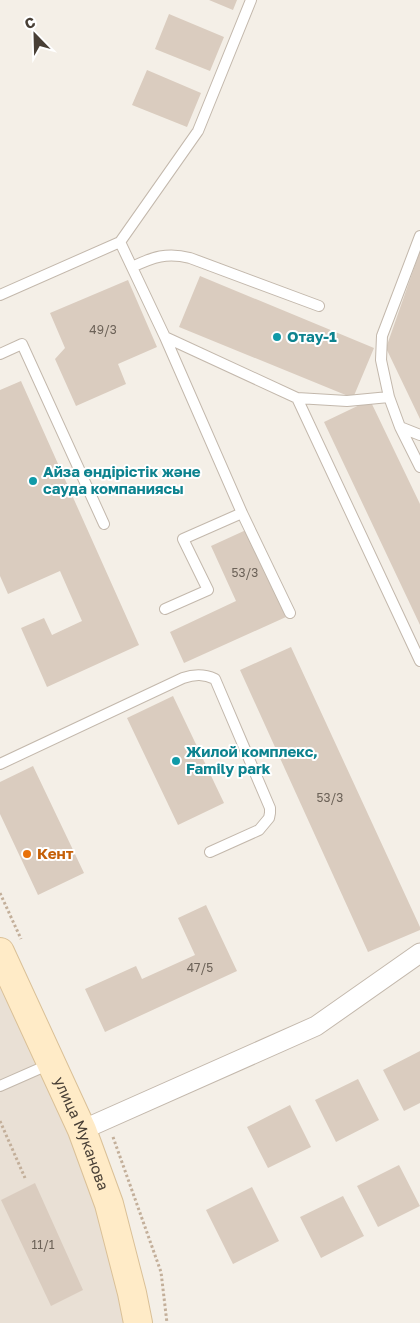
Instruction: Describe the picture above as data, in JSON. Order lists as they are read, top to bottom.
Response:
{
  "streets": {
    "main road": ["улица Муканова"]
  },
  "places": [
    "Отау-1",
    "Айза өндірістік және сауда компаниясы",
    "Жилой комплекс, Family park",
    "Кент"
  ],
  "house_numbers": [
    "49/3",
    "53/3",
    "53/3",
    "47/5",
    "11/1"
  ],
  "north": "top left"
}
